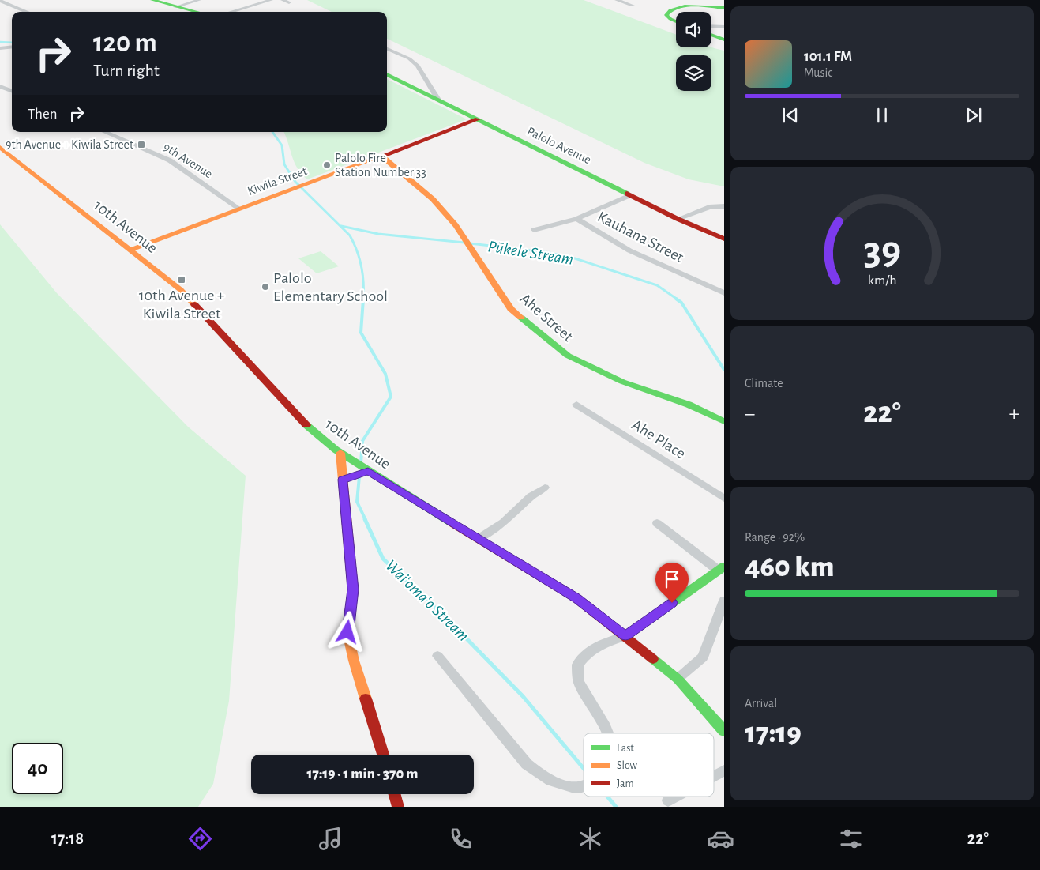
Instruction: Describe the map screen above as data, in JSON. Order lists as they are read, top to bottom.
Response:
{
  "streets": {
    "street": [
      "Palolo Avenue",
      "9th Avenue",
      "Kiwila Street",
      "10th Avenue",
      "Kauhana Street",
      "Ahe Street",
      "Ahe Place"
    ]
  },
  "crossings": [
    ["Palolo Avenue", "Kiwila Street"],
    ["Palolo Avenue", "Kauhana Street"],
    ["9th Avenue", "Kiwila Street"],
    ["Kiwila Street", "10th Avenue"],
    ["Kiwila Street", "Ahe Street"]
  ],
  "water": ["Pūkele Stream", "Waiʻomaʻo Stream"],
  "places": {
    "transit": ["9th Avenue + Kiwila Street", "10th Avenue + Kiwila Street"],
    "other": ["Palolo Fire Station Number 33", "Palolo Elementary School"]
  },
  "legend": ["Fast", "Slow", "Jam"],
  "page": {
    "turn": ["120 m", "Turn right"],
    "song": ["101.1 FM", "Music"],
    "then": "Then",
    "tile": [
      "Climate",
      ["Range · 92%", "460 km"],
      ["Arrival", "17:19"]
    ],
    "heat": ["−", "22°", "+"],
    "limit": "40",
    "trip": "17:19 · 1 min · 370 m",
    "tabs": ["17:18", "22°"],
    "gauge": ["39", "km/h"]
  }
}
